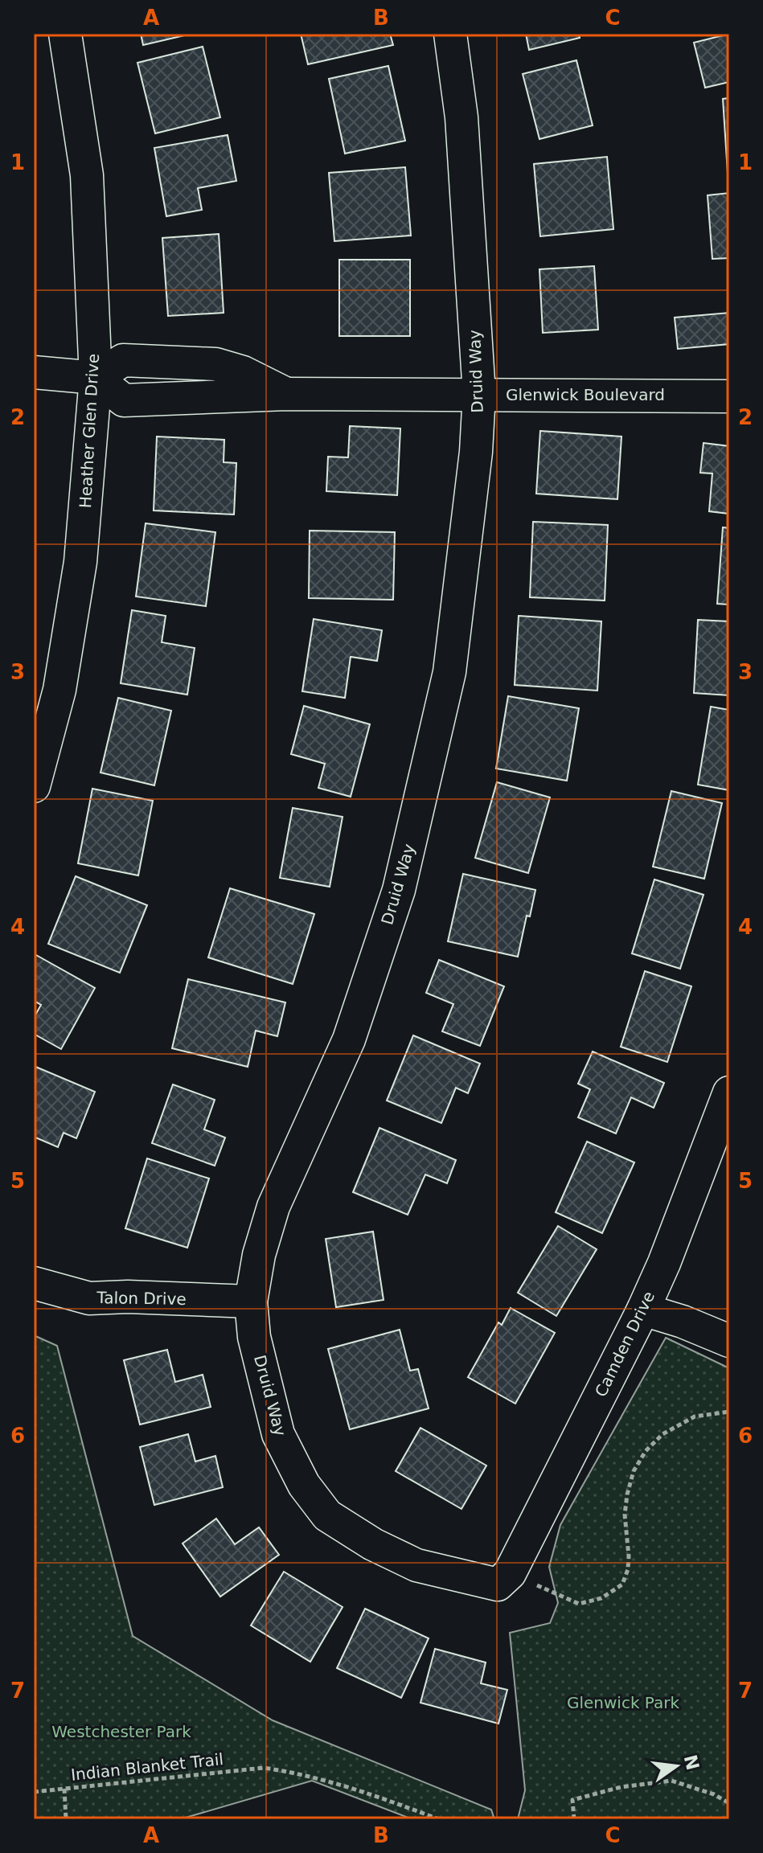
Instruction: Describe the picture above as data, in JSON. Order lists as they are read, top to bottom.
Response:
{
  "streets": {
    "street": [
      "Druid Way",
      "Glenwick Boulevard",
      "Heather Glen Drive",
      "Talon Drive",
      "Camden Drive"
    ],
    "path": ["Indian Blanket Trail"]
  },
  "crossings": [
    ["Druid Way", "Glenwick Boulevard"],
    ["Druid Way", "Talon Drive"],
    ["Druid Way", "Camden Drive"],
    ["Glenwick Boulevard", "Heather Glen Drive"]
  ],
  "parks": ["Glenwick Park", "Westchester Park"],
  "north": "right",
  "grid": {
    "columns": ["A", "B", "C"],
    "rows": [
      "1",
      "2",
      "3",
      "4",
      "5",
      "6",
      "7"
    ]
  }
}
